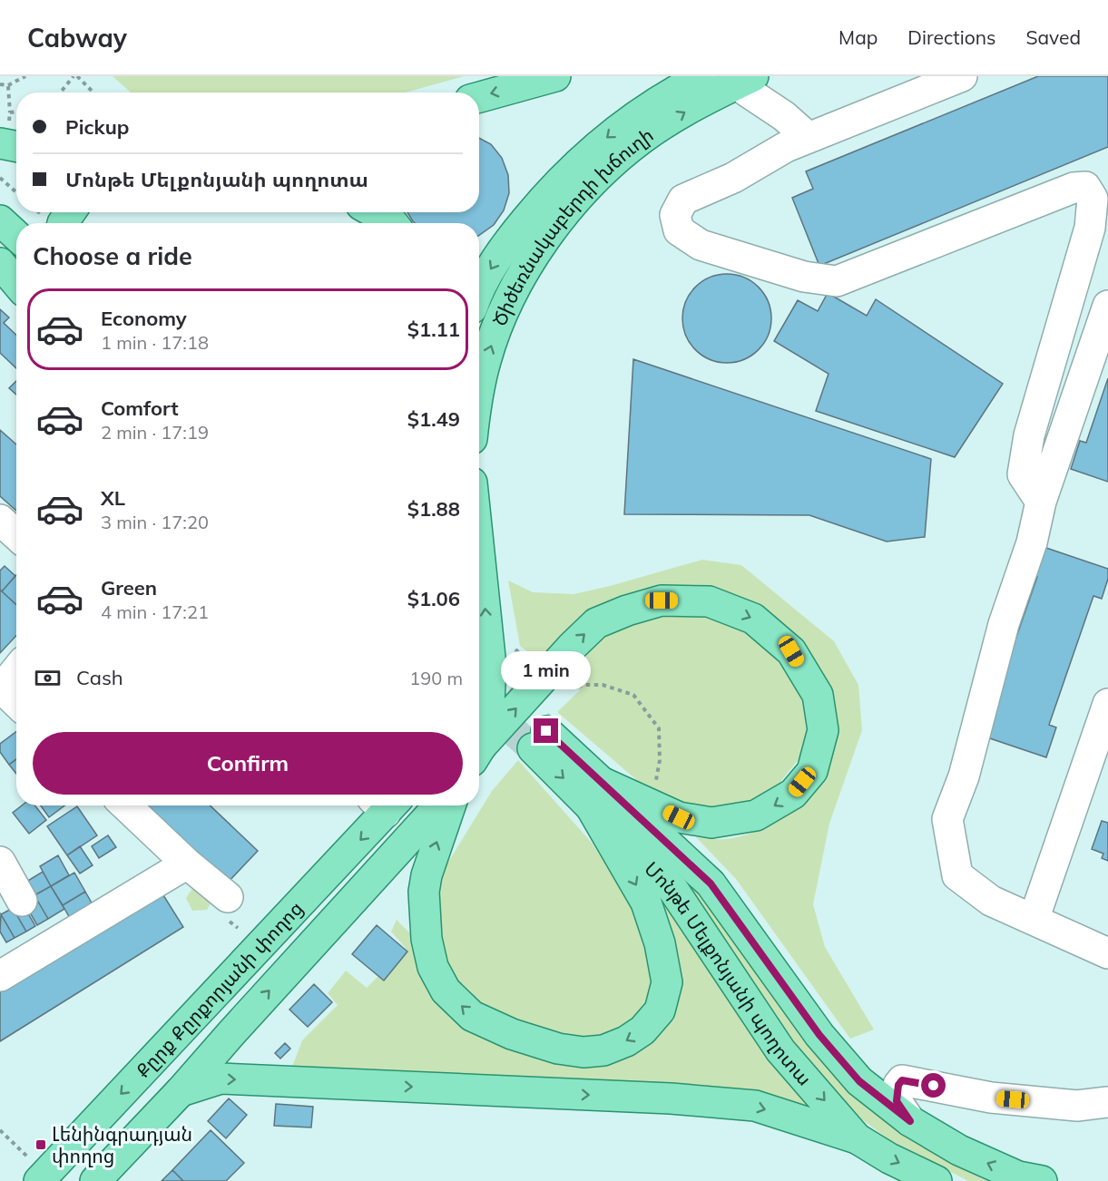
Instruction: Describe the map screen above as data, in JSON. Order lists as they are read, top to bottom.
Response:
{
  "streets": {
    "main road": ["Ծիծեռնակաբերդի խճուղի", "Մոնթե Մելքոնյանի պողոտա", "Քըրք Քըրքորյանի փողոց"]
  },
  "places": {
    "transit": ["Լենինգրադյան փողոց"]
  },
  "page": {
    "header": "Cabway",
    "nav": ["Map", "Directions", "Saved"],
    "banner": ["Pickup", "Մոնթե Մելքոնյանի պողոտա"],
    "heading": "Choose a ride",
    "list": [
      {
        "name": "Economy",
        "note": "1 min · 17:18",
        "value": "$1.11"
      },
      {
        "name": "Comfort",
        "note": "2 min · 17:19",
        "value": "$1.49"
      },
      {
        "name": "XL",
        "note": "3 min · 17:20",
        "value": "$1.88"
      },
      {
        "name": "Green",
        "note": "4 min · 17:21",
        "value": "$1.06"
      }
    ],
    "pay": ["Cash", "190 m"],
    "bubble": "1 min",
    "buttons": "Confirm"
  }
}
